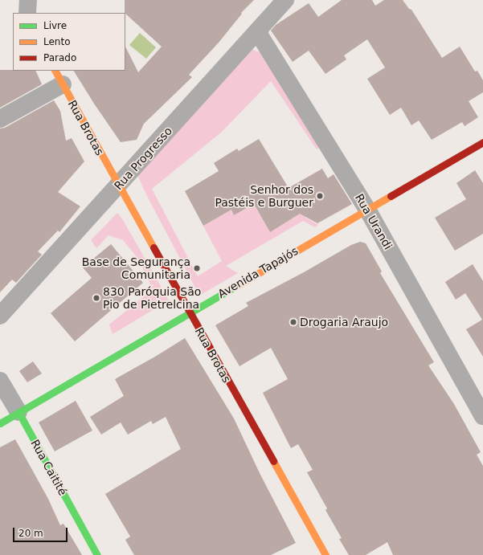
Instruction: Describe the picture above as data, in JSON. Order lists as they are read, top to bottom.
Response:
{
  "streets": {
    "street": [
      "Rua Brotas",
      "Rua Progresso",
      "Rua Urandi",
      "Avenida Tapajós",
      "Rua Caitité"
    ]
  },
  "crossings": [
    ["Rua Brotas", "Rua Progresso"],
    ["Rua Brotas", "Avenida Tapajós"],
    ["Rua Progresso", "Rua Urandi"],
    ["Rua Urandi", "Avenida Tapajós"],
    ["Avenida Tapajós", "Rua Caitité"]
  ],
  "places": [
    "Senhor dos Pastéis e Burguer",
    "Base de Segurança Comunitaria",
    "830 Paróquia São Pio de Pietrelcina",
    "Drogaria Araujo"
  ],
  "legend": ["Livre", "Lento", "Parado"],
  "scale_bar": "20 m"
}
